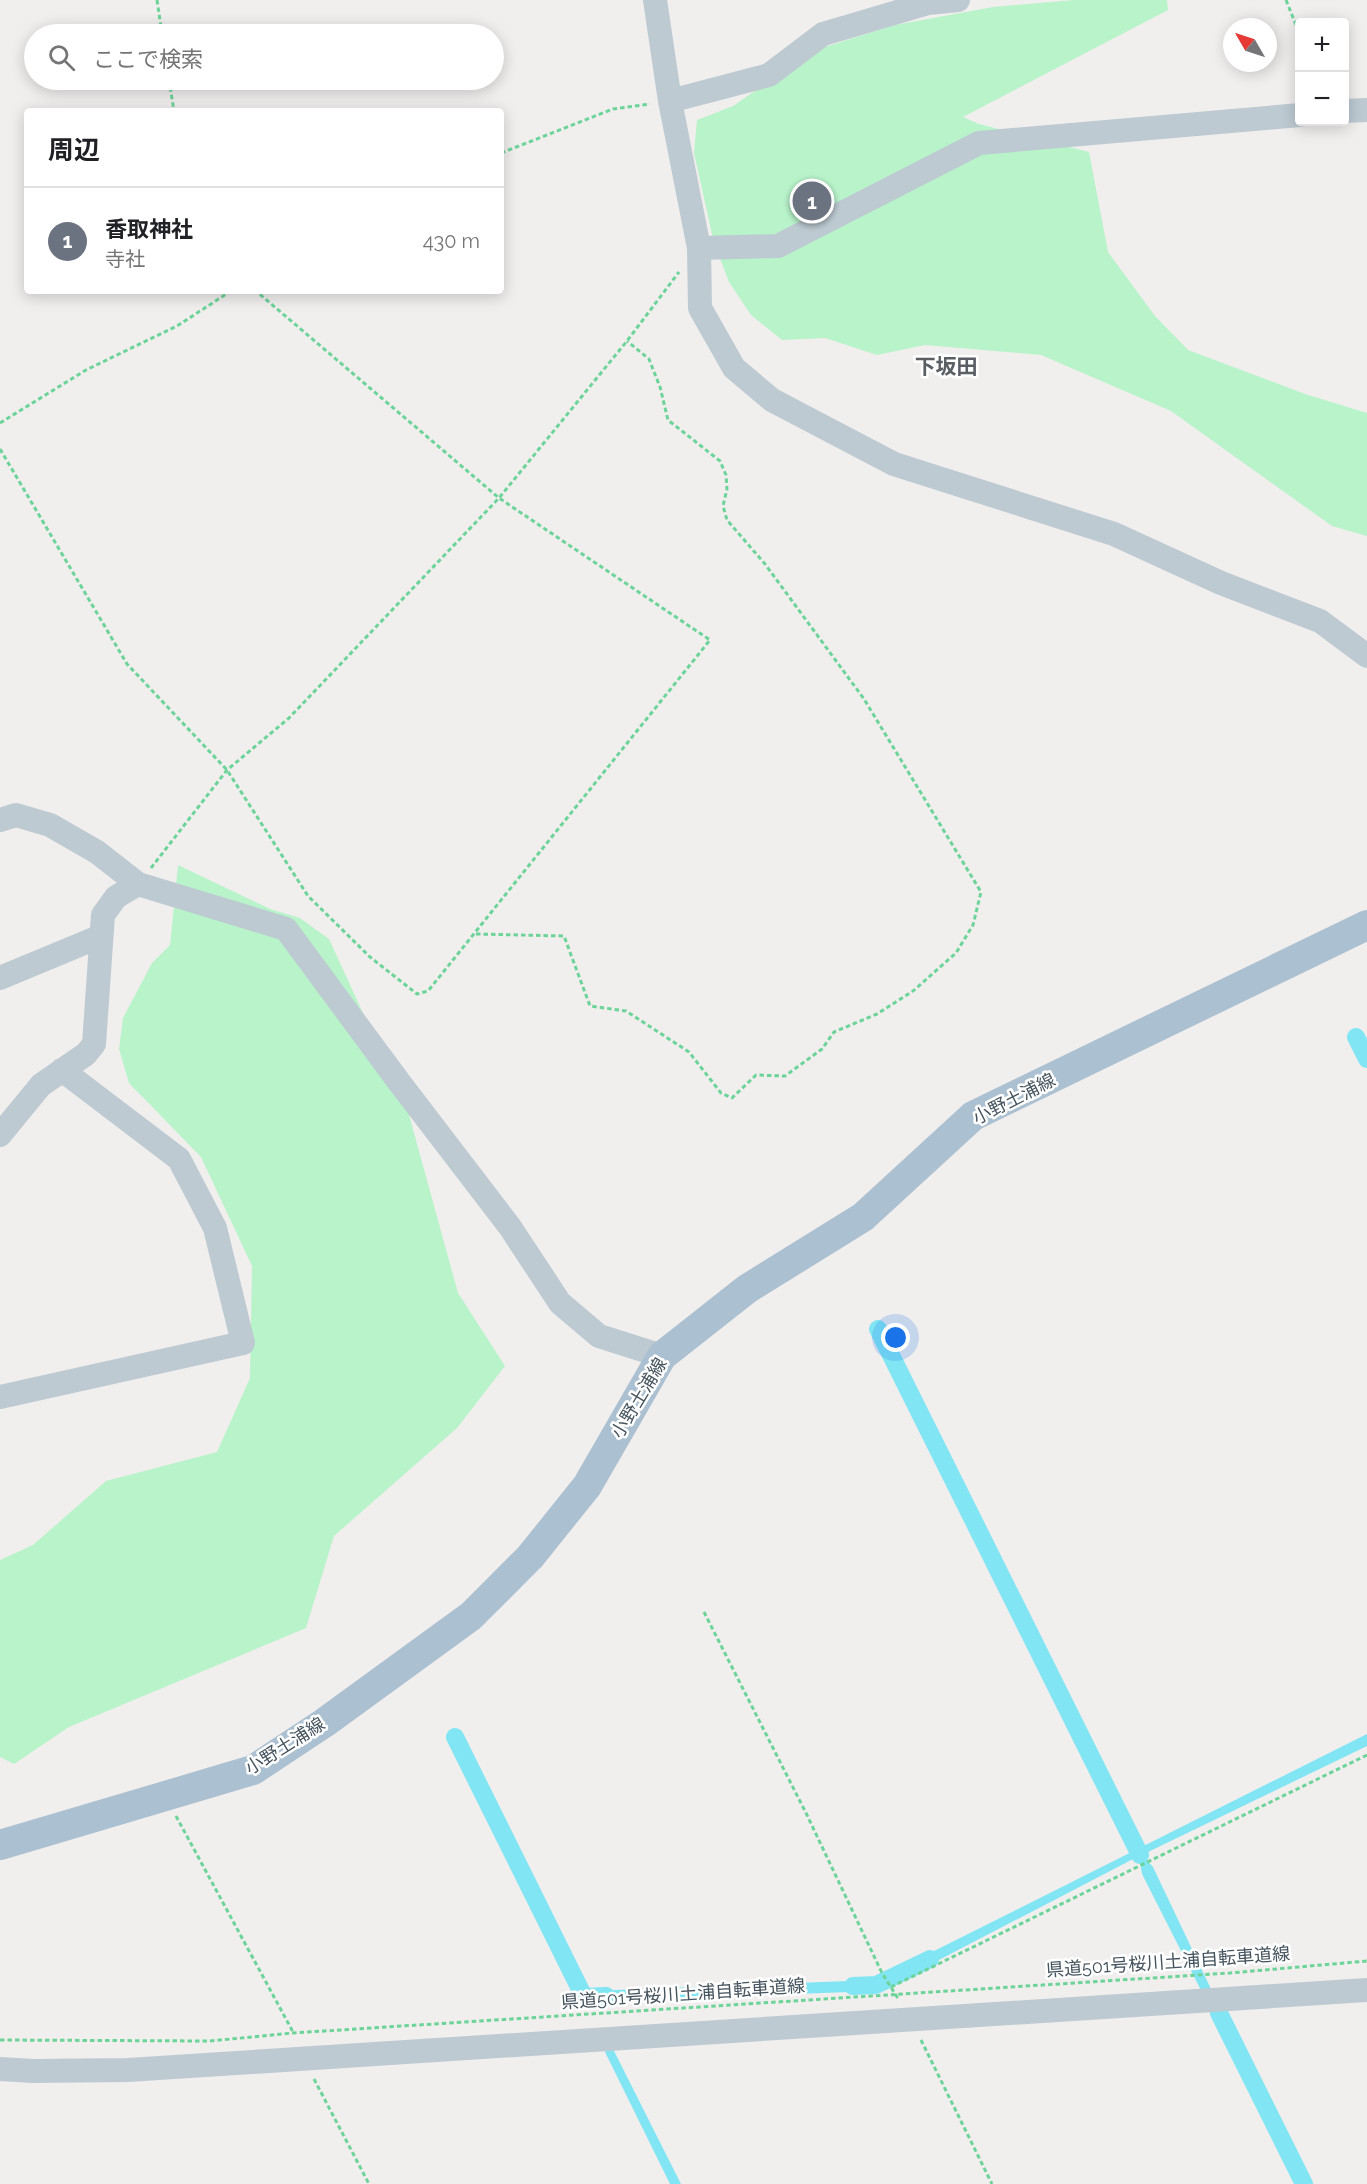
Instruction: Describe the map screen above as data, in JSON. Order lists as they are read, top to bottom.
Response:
{
  "streets": {
    "main road": ["小野土浦線"],
    "path": ["県道501号桜川土浦自転車道線"]
  },
  "districts": ["下坂田"],
  "north": "top left",
  "page": {
    "map_buttons": ["+", "−"],
    "search": "ここで検索",
    "heading": "周辺",
    "pins": "1",
    "list": [
      {
        "mark": "1",
        "name": "香取神社",
        "note": "寺社",
        "value": "430 m"
      }
    ]
  }
}
